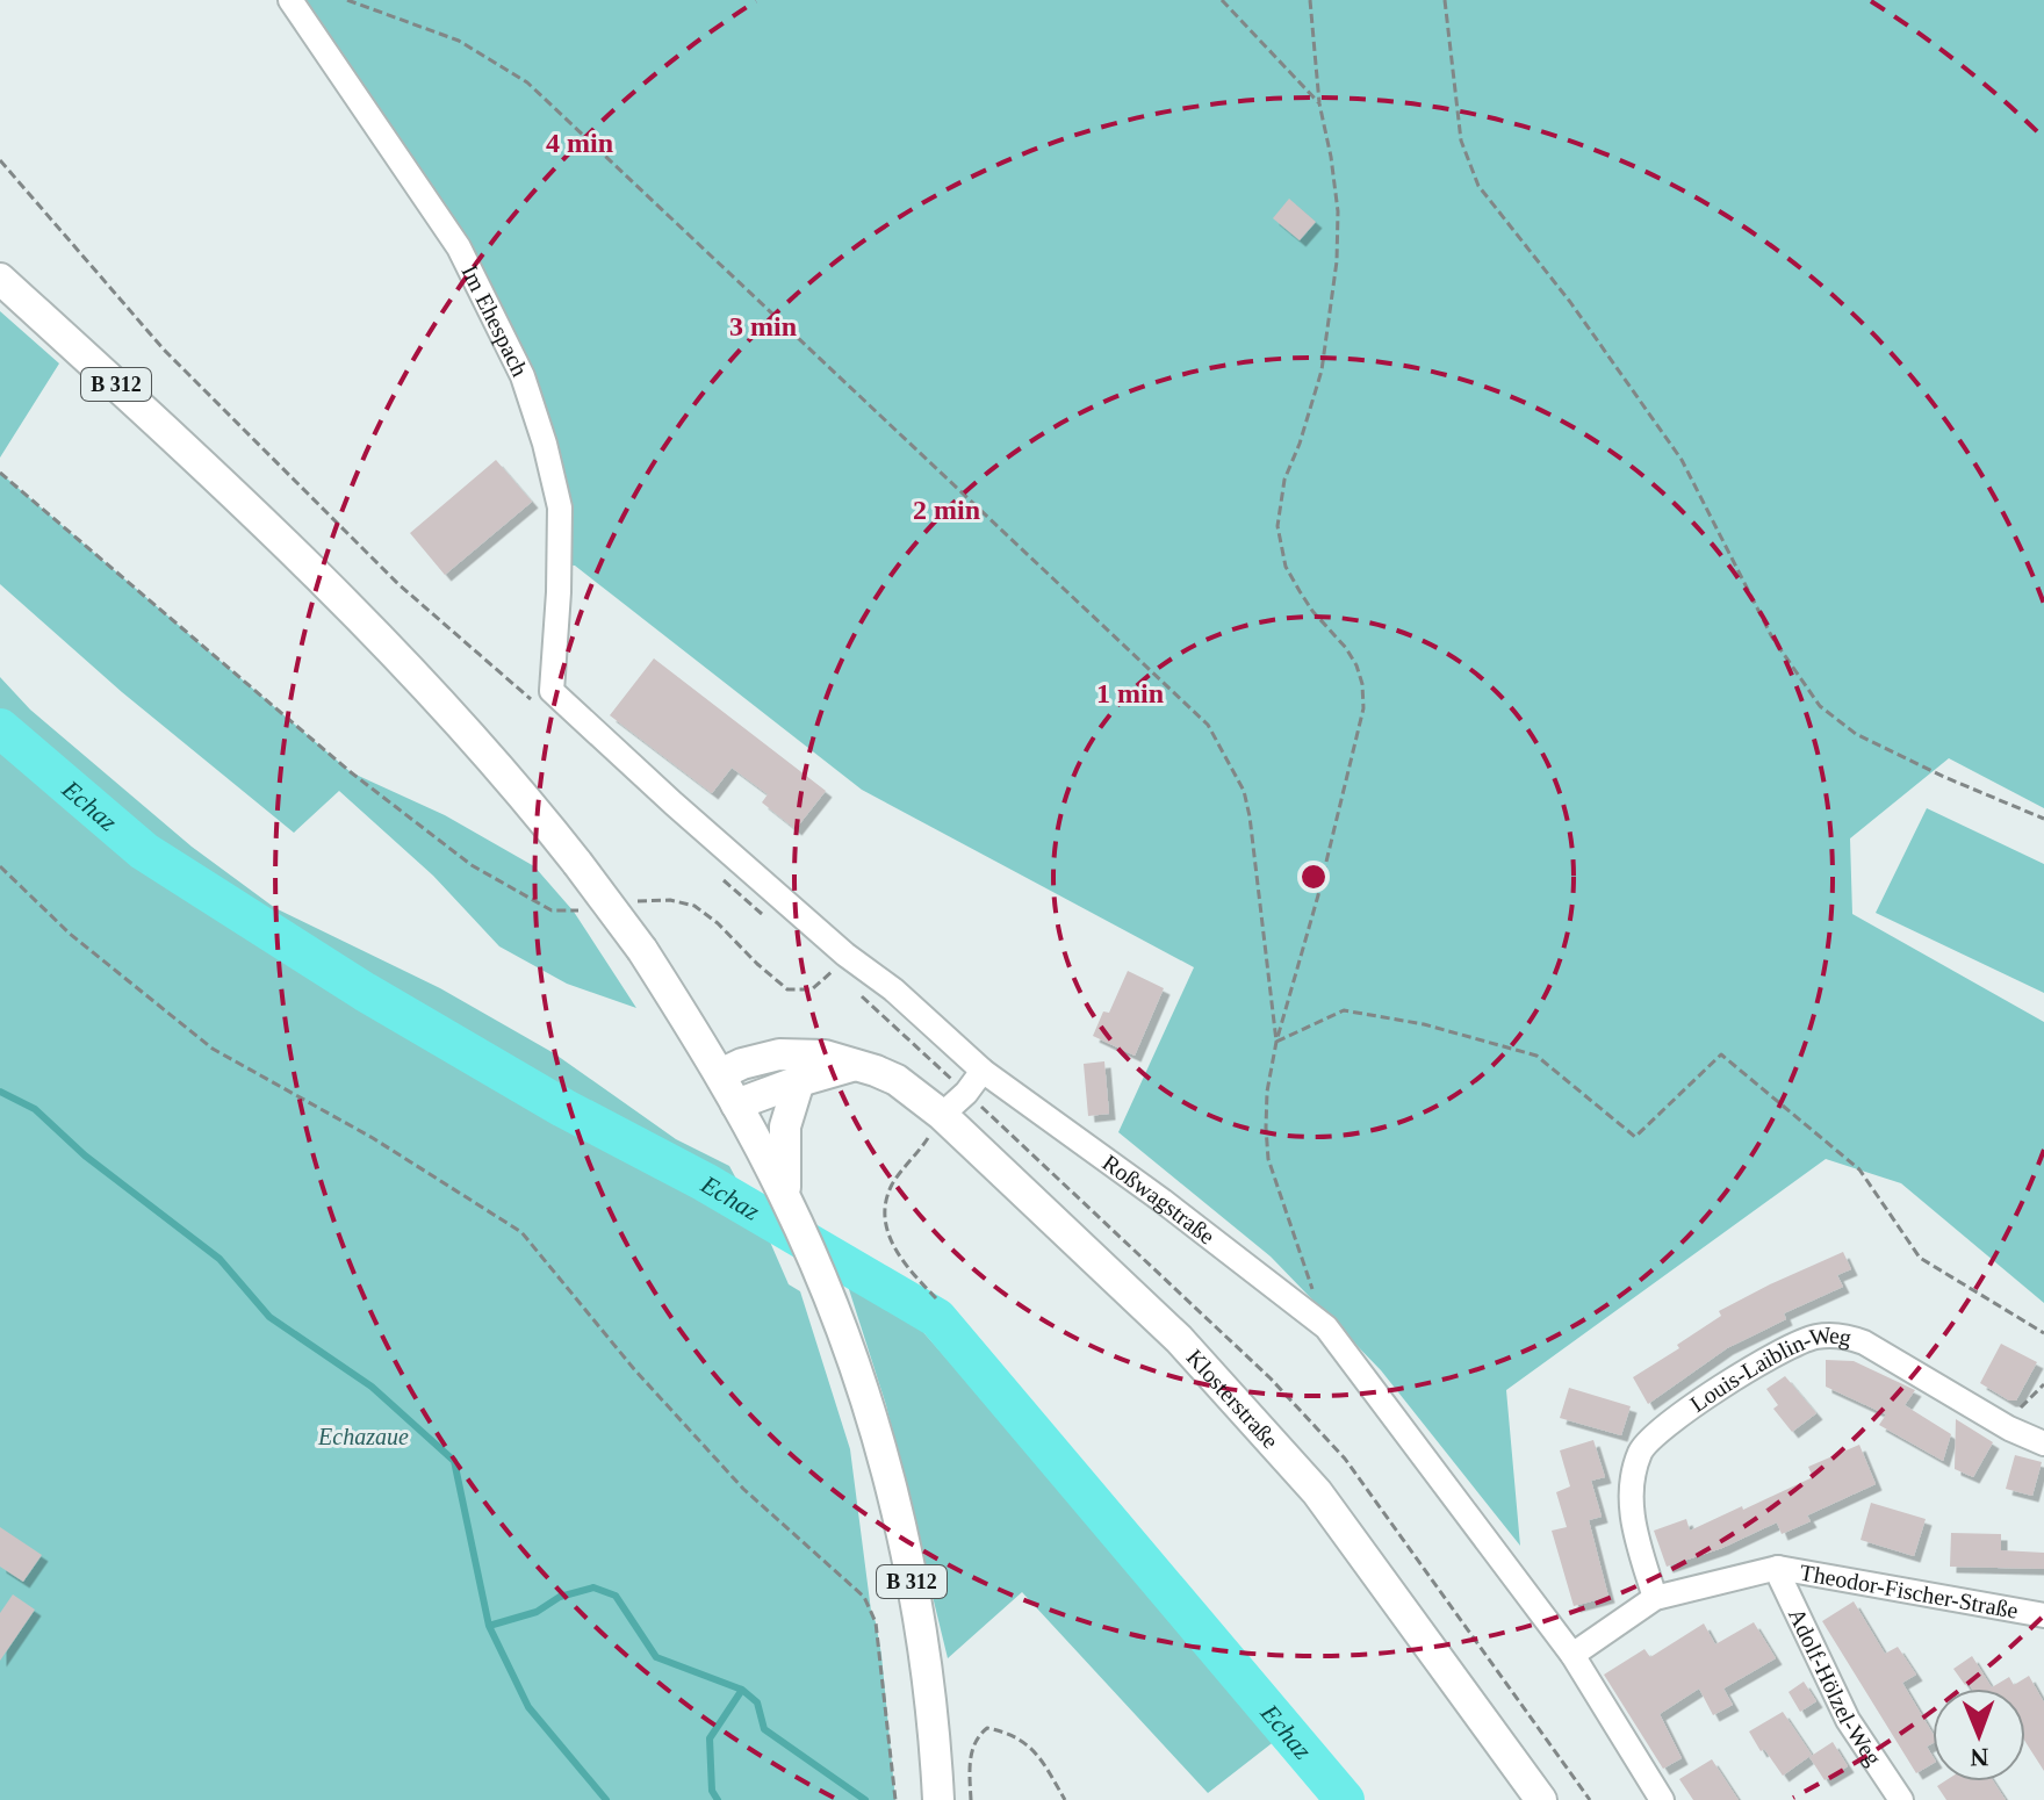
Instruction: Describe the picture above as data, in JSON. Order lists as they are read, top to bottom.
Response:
{
  "streets": {
    "main road": ["B 312", "Klosterstraße"],
    "street": [
      "Im Ehespach",
      "Roßwagstraße",
      "Louis-Laiblin-Weg",
      "Theodor-Fischer-Straße",
      "Adolf-Hölzel-Weg"
    ]
  },
  "crossings": [
    ["Im Ehespach", "Roßwagstraße"],
    ["B 312", "Klosterstraße"],
    ["Roßwagstraße", "Theodor-Fischer-Straße"],
    ["Louis-Laiblin-Weg", "Theodor-Fischer-Straße"],
    ["Theodor-Fischer-Straße", "Adolf-Hölzel-Weg"]
  ],
  "water": ["Echaz"],
  "parks": ["Echazaue"],
  "north": "bottom",
  "rings": [
    "4 min",
    "3 min",
    "2 min",
    "1 min"
  ]
}
